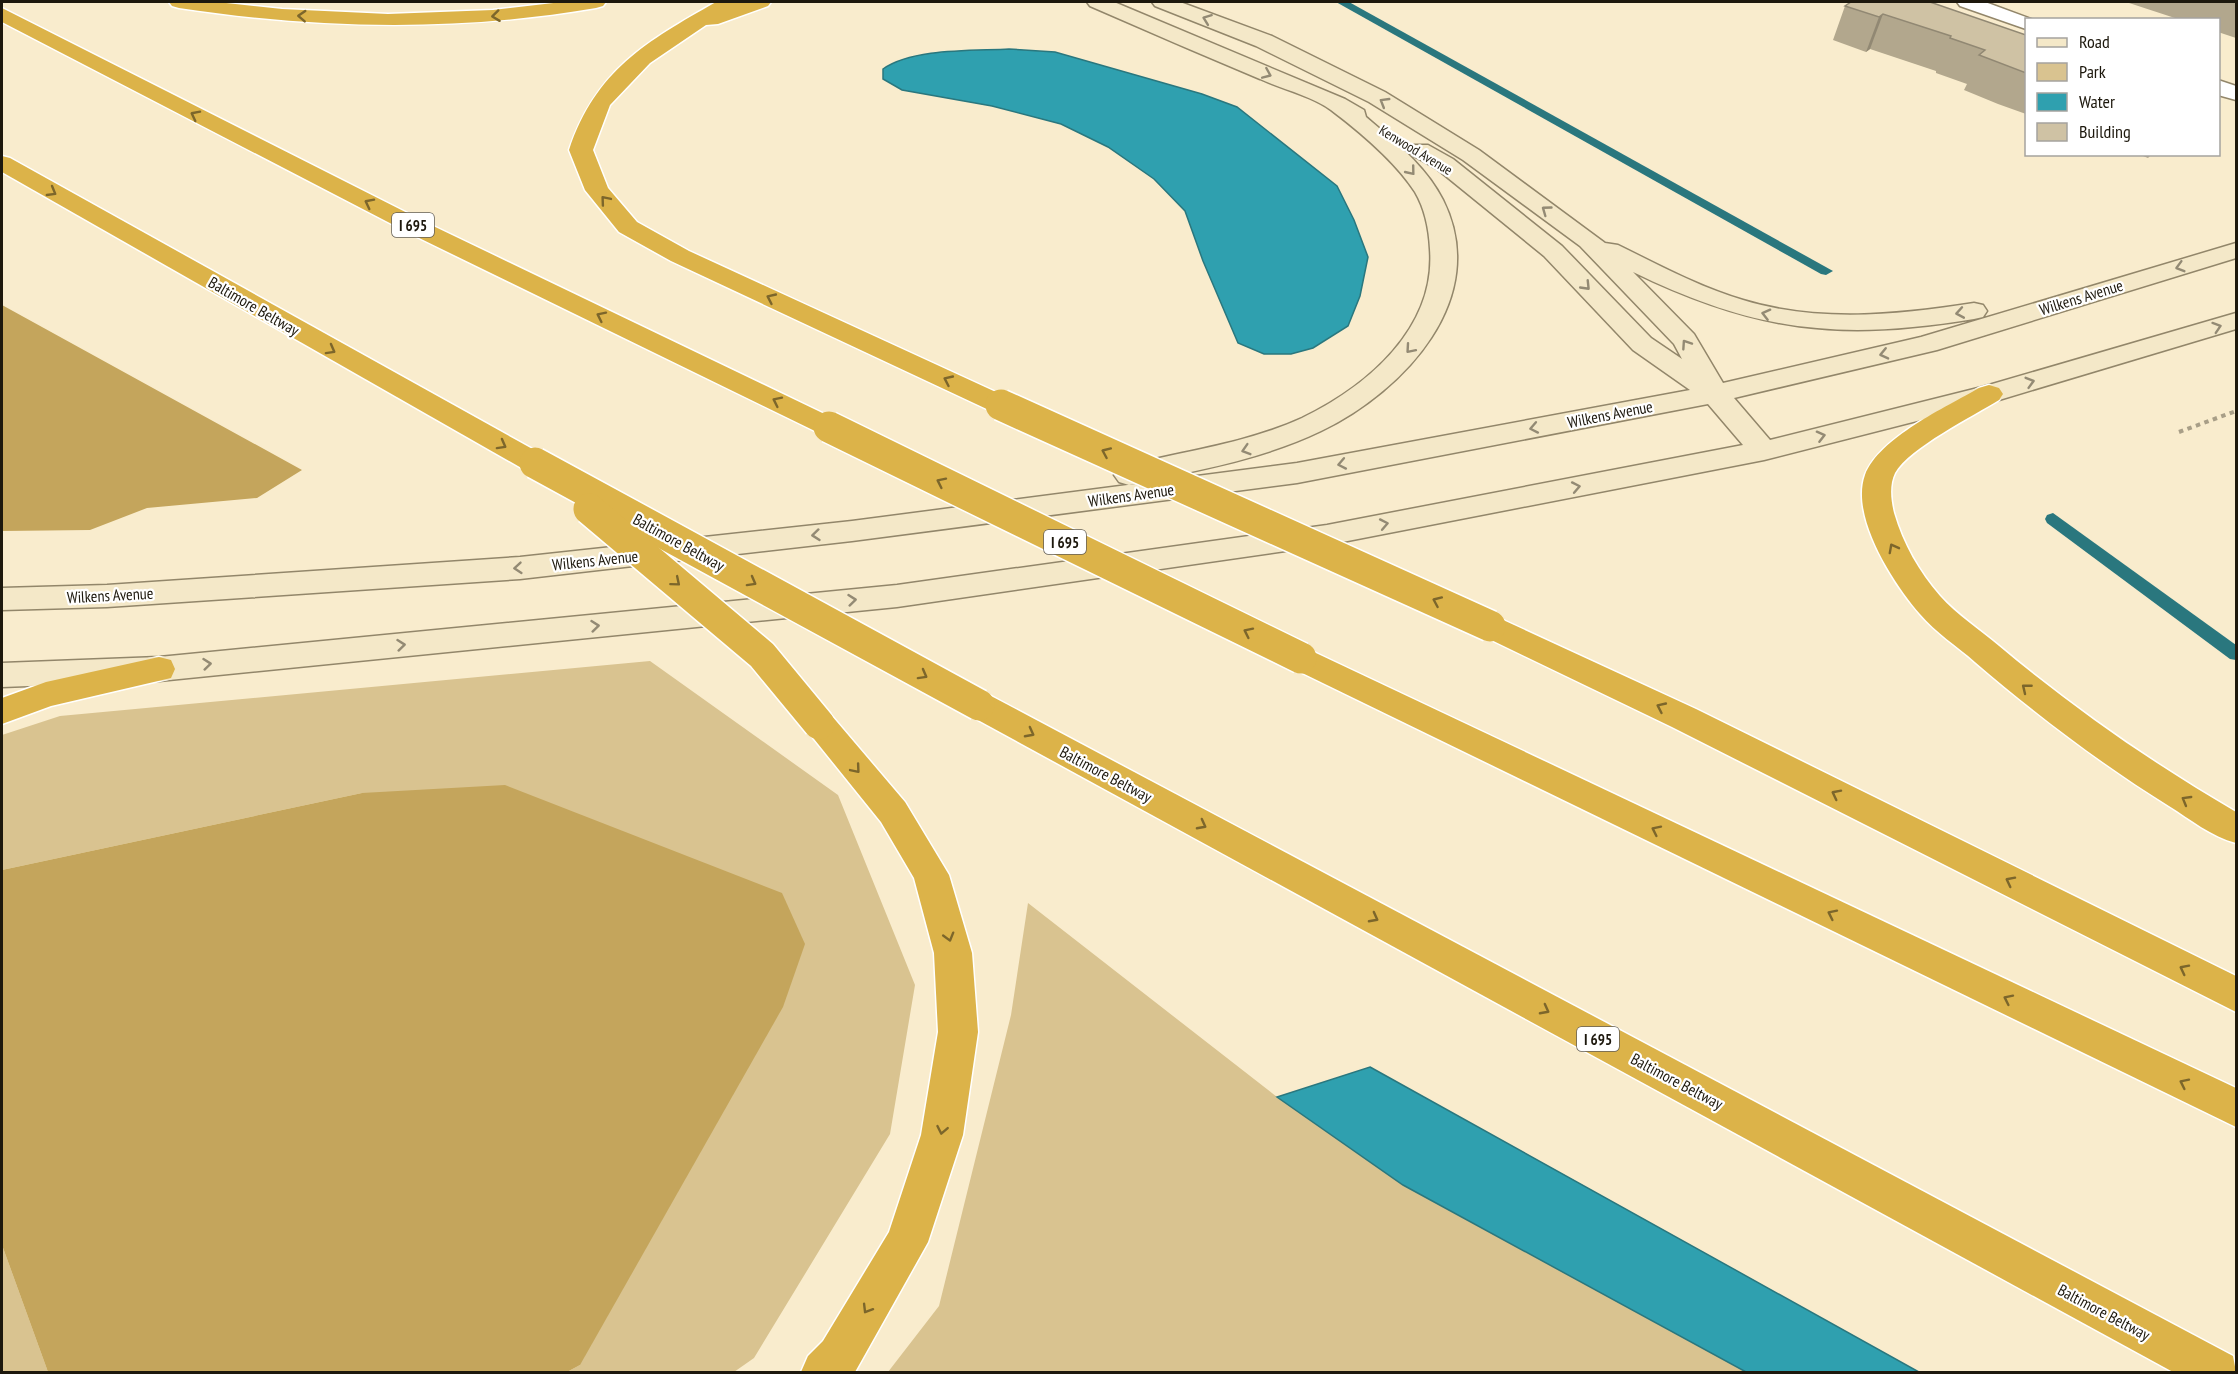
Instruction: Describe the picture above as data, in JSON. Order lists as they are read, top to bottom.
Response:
{
  "streets": {
    "highway": ["I 695", "Baltimore Beltway"],
    "main road": ["Kenwood Avenue", "Wilkens Avenue"]
  },
  "crossings": [
    ["Kenwood Avenue", "Wilkens Avenue"]
  ],
  "legend": [
    "Road",
    "Park",
    "Water",
    "Building"
  ]
}
